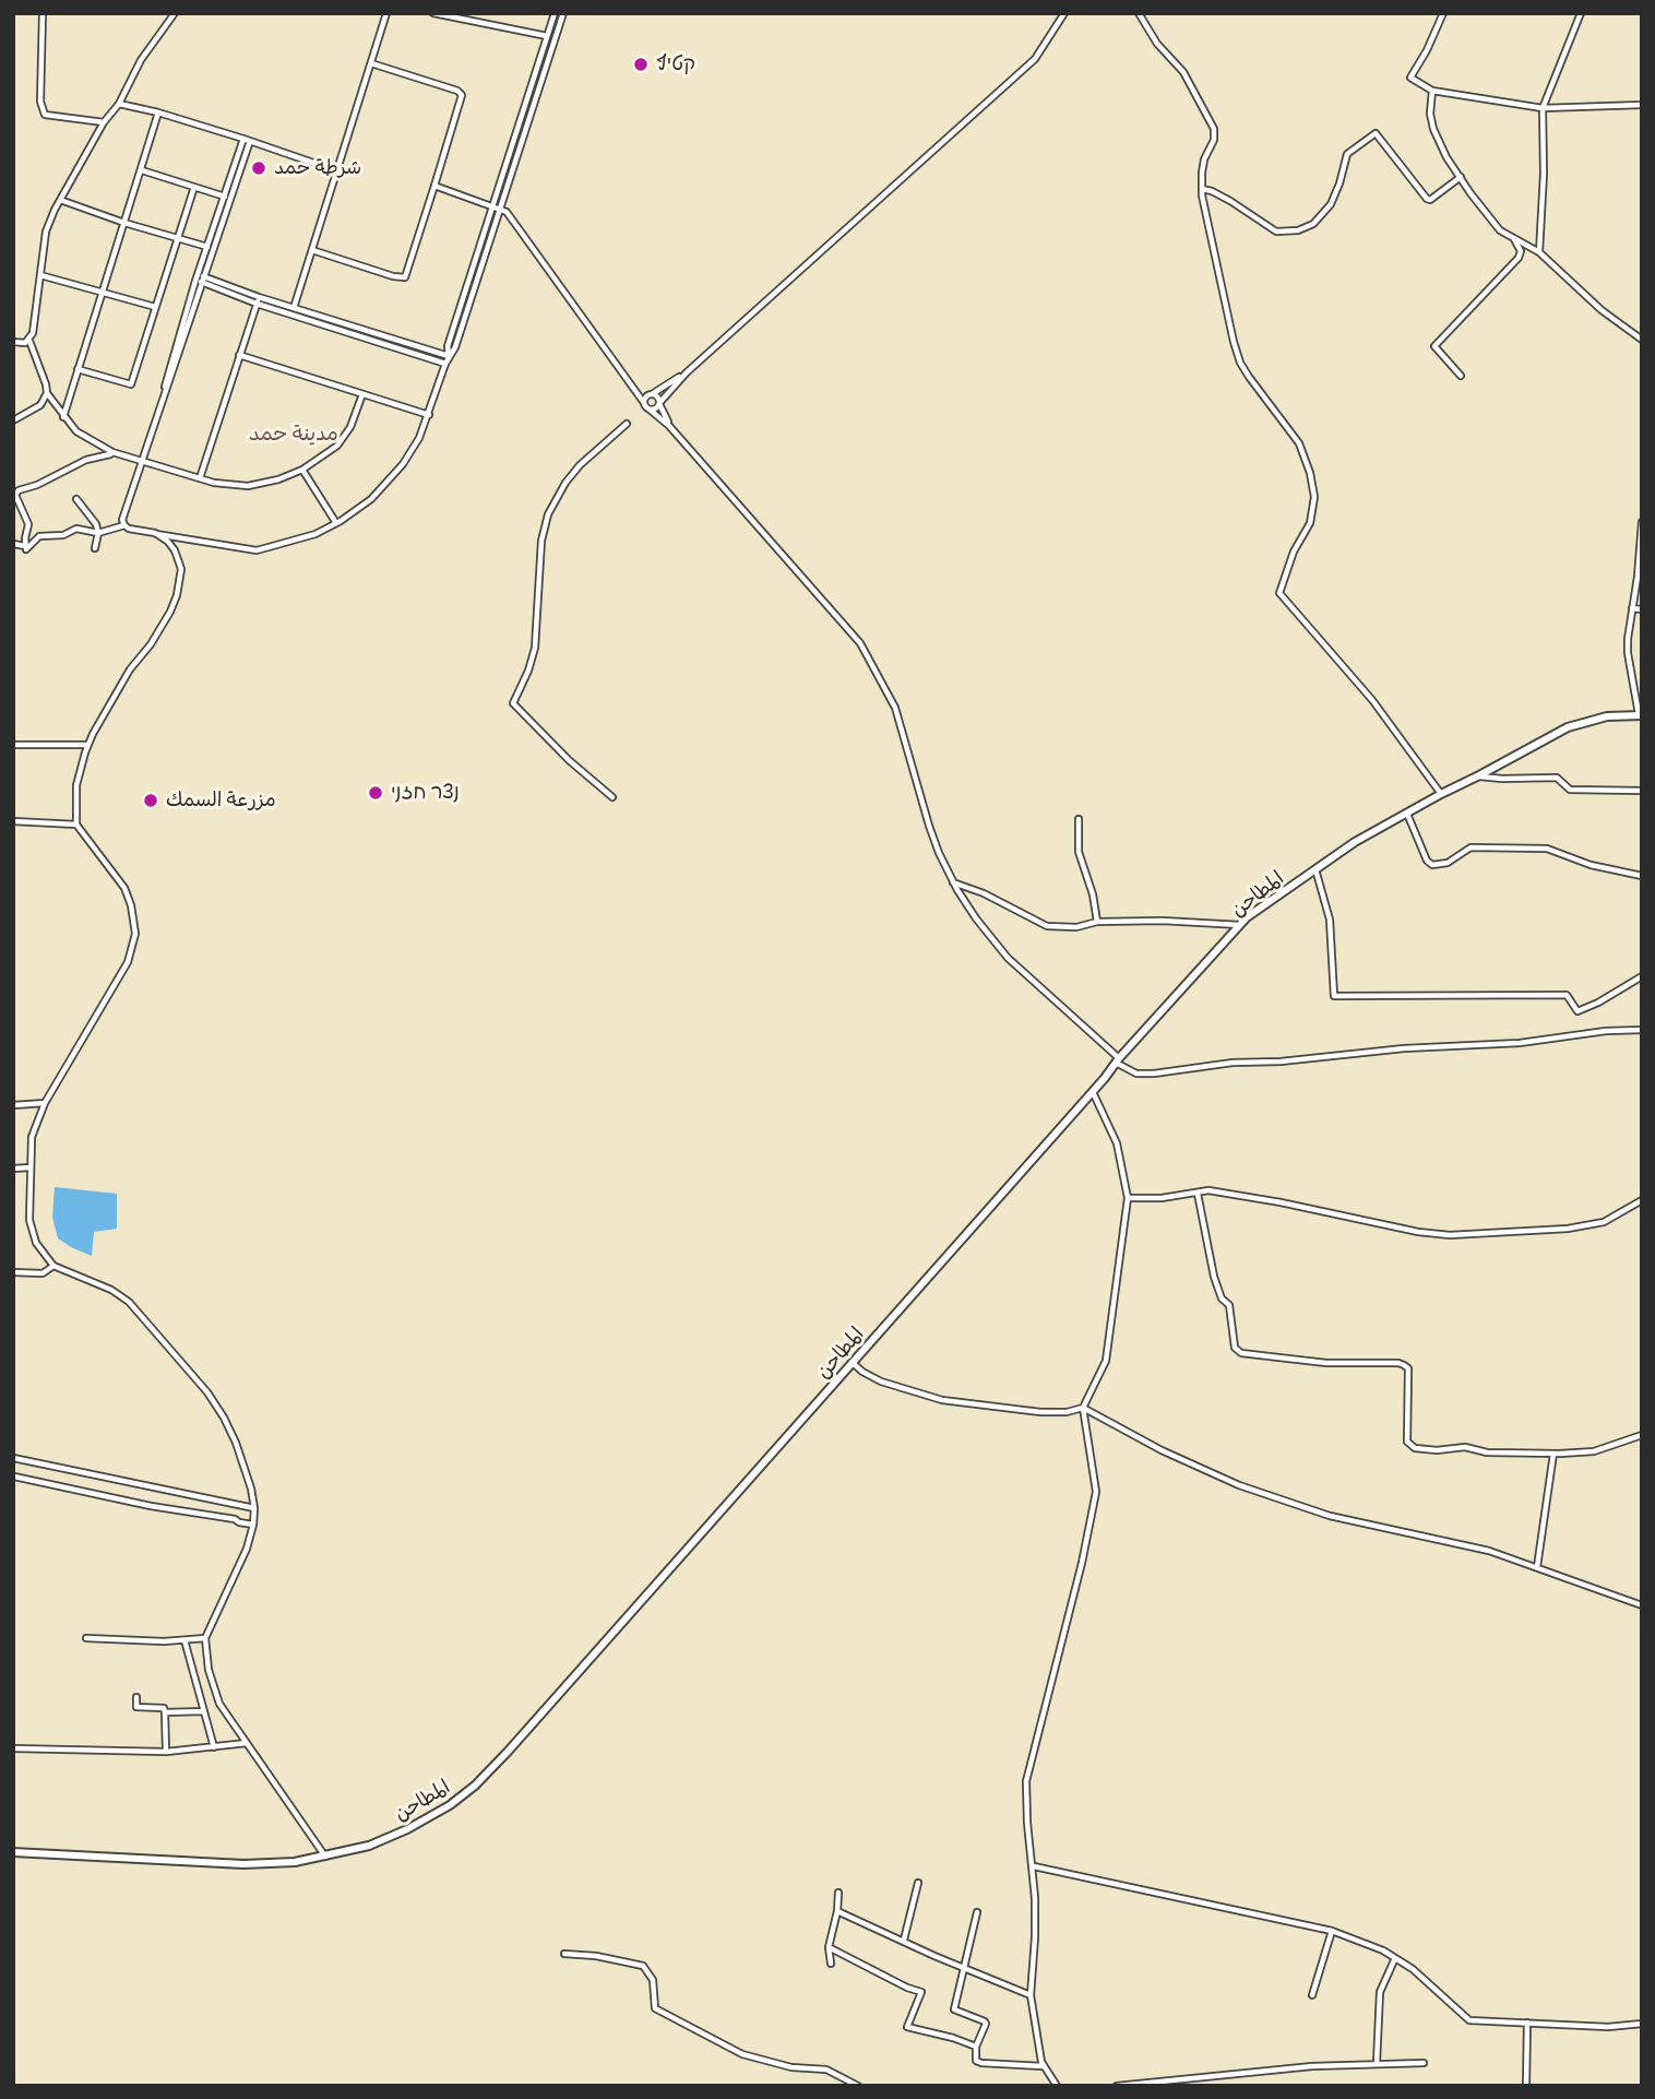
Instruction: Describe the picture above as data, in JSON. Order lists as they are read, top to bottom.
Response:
{
  "streets": {
    "main road": ["المطاحن"]
  },
  "districts": ["مدينة حمد"],
  "places": [
    "קטיף",
    "شرطة حمد",
    "נצר חזני",
    "مزرعة السمك"
  ]
}
